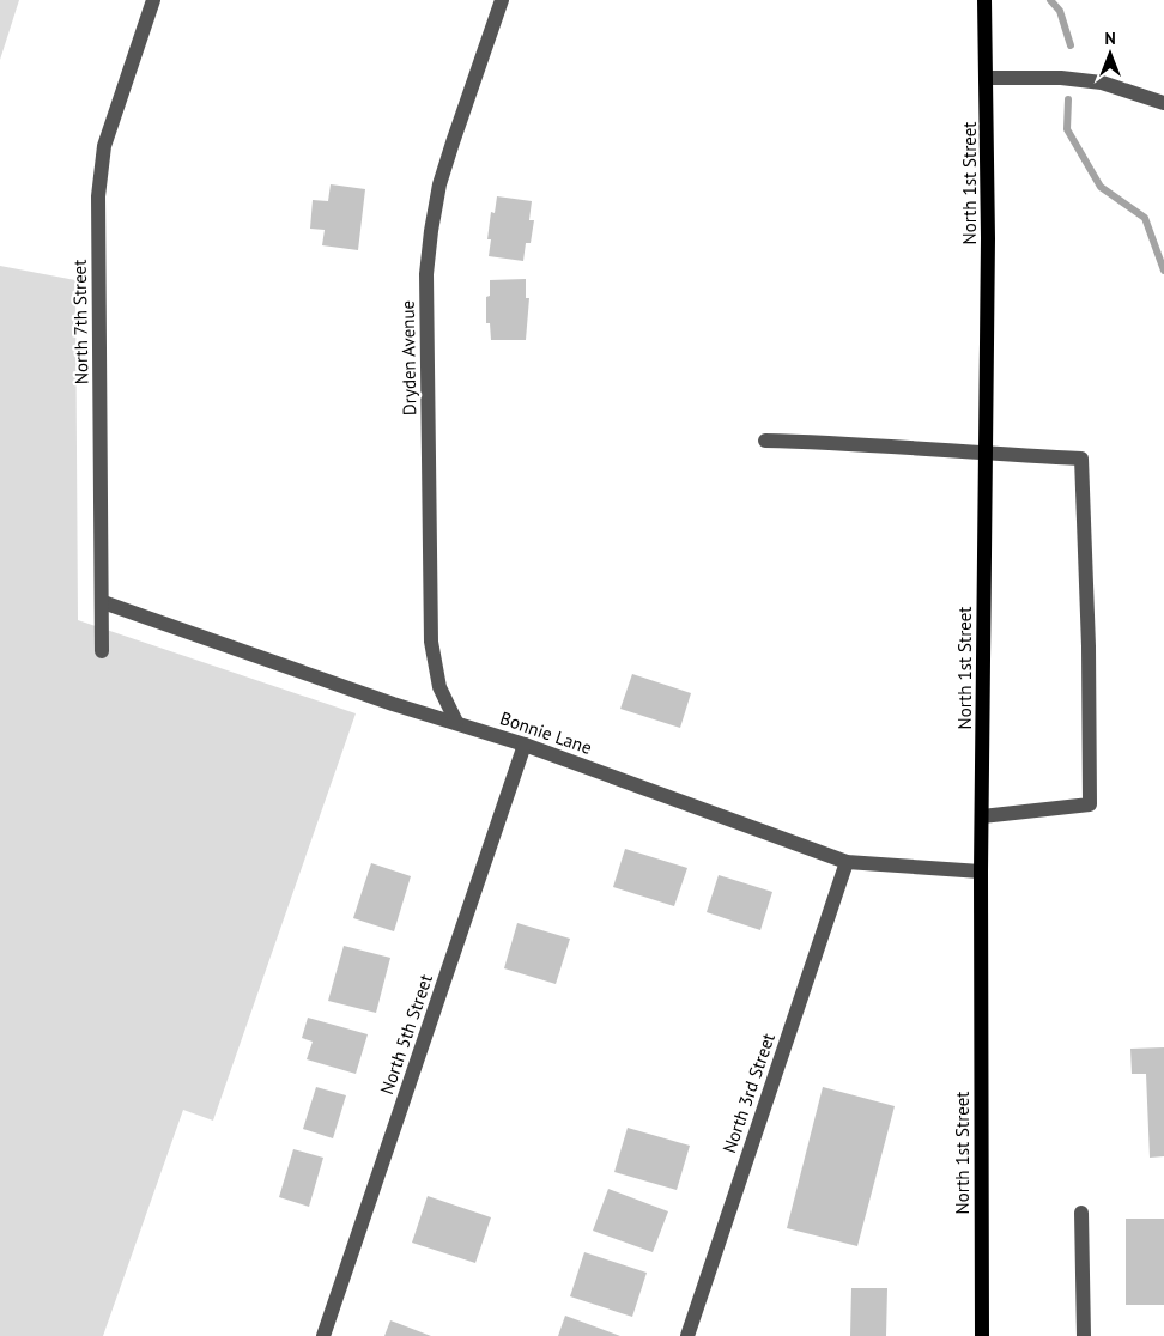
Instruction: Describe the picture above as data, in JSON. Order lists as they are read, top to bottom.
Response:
{
  "streets": {
    "main road": ["North 1st Street"],
    "street": [
      "North 7th Street",
      "Dryden Avenue",
      "Bonnie Lane",
      "North 5th Street",
      "North 3rd Street"
    ]
  },
  "crossings": [
    ["North 1st Street", "Bonnie Lane"],
    ["North 7th Street", "Bonnie Lane"],
    ["Dryden Avenue", "Bonnie Lane"],
    ["Bonnie Lane", "North 5th Street"],
    ["Bonnie Lane", "North 3rd Street"]
  ],
  "north": "top"
}
